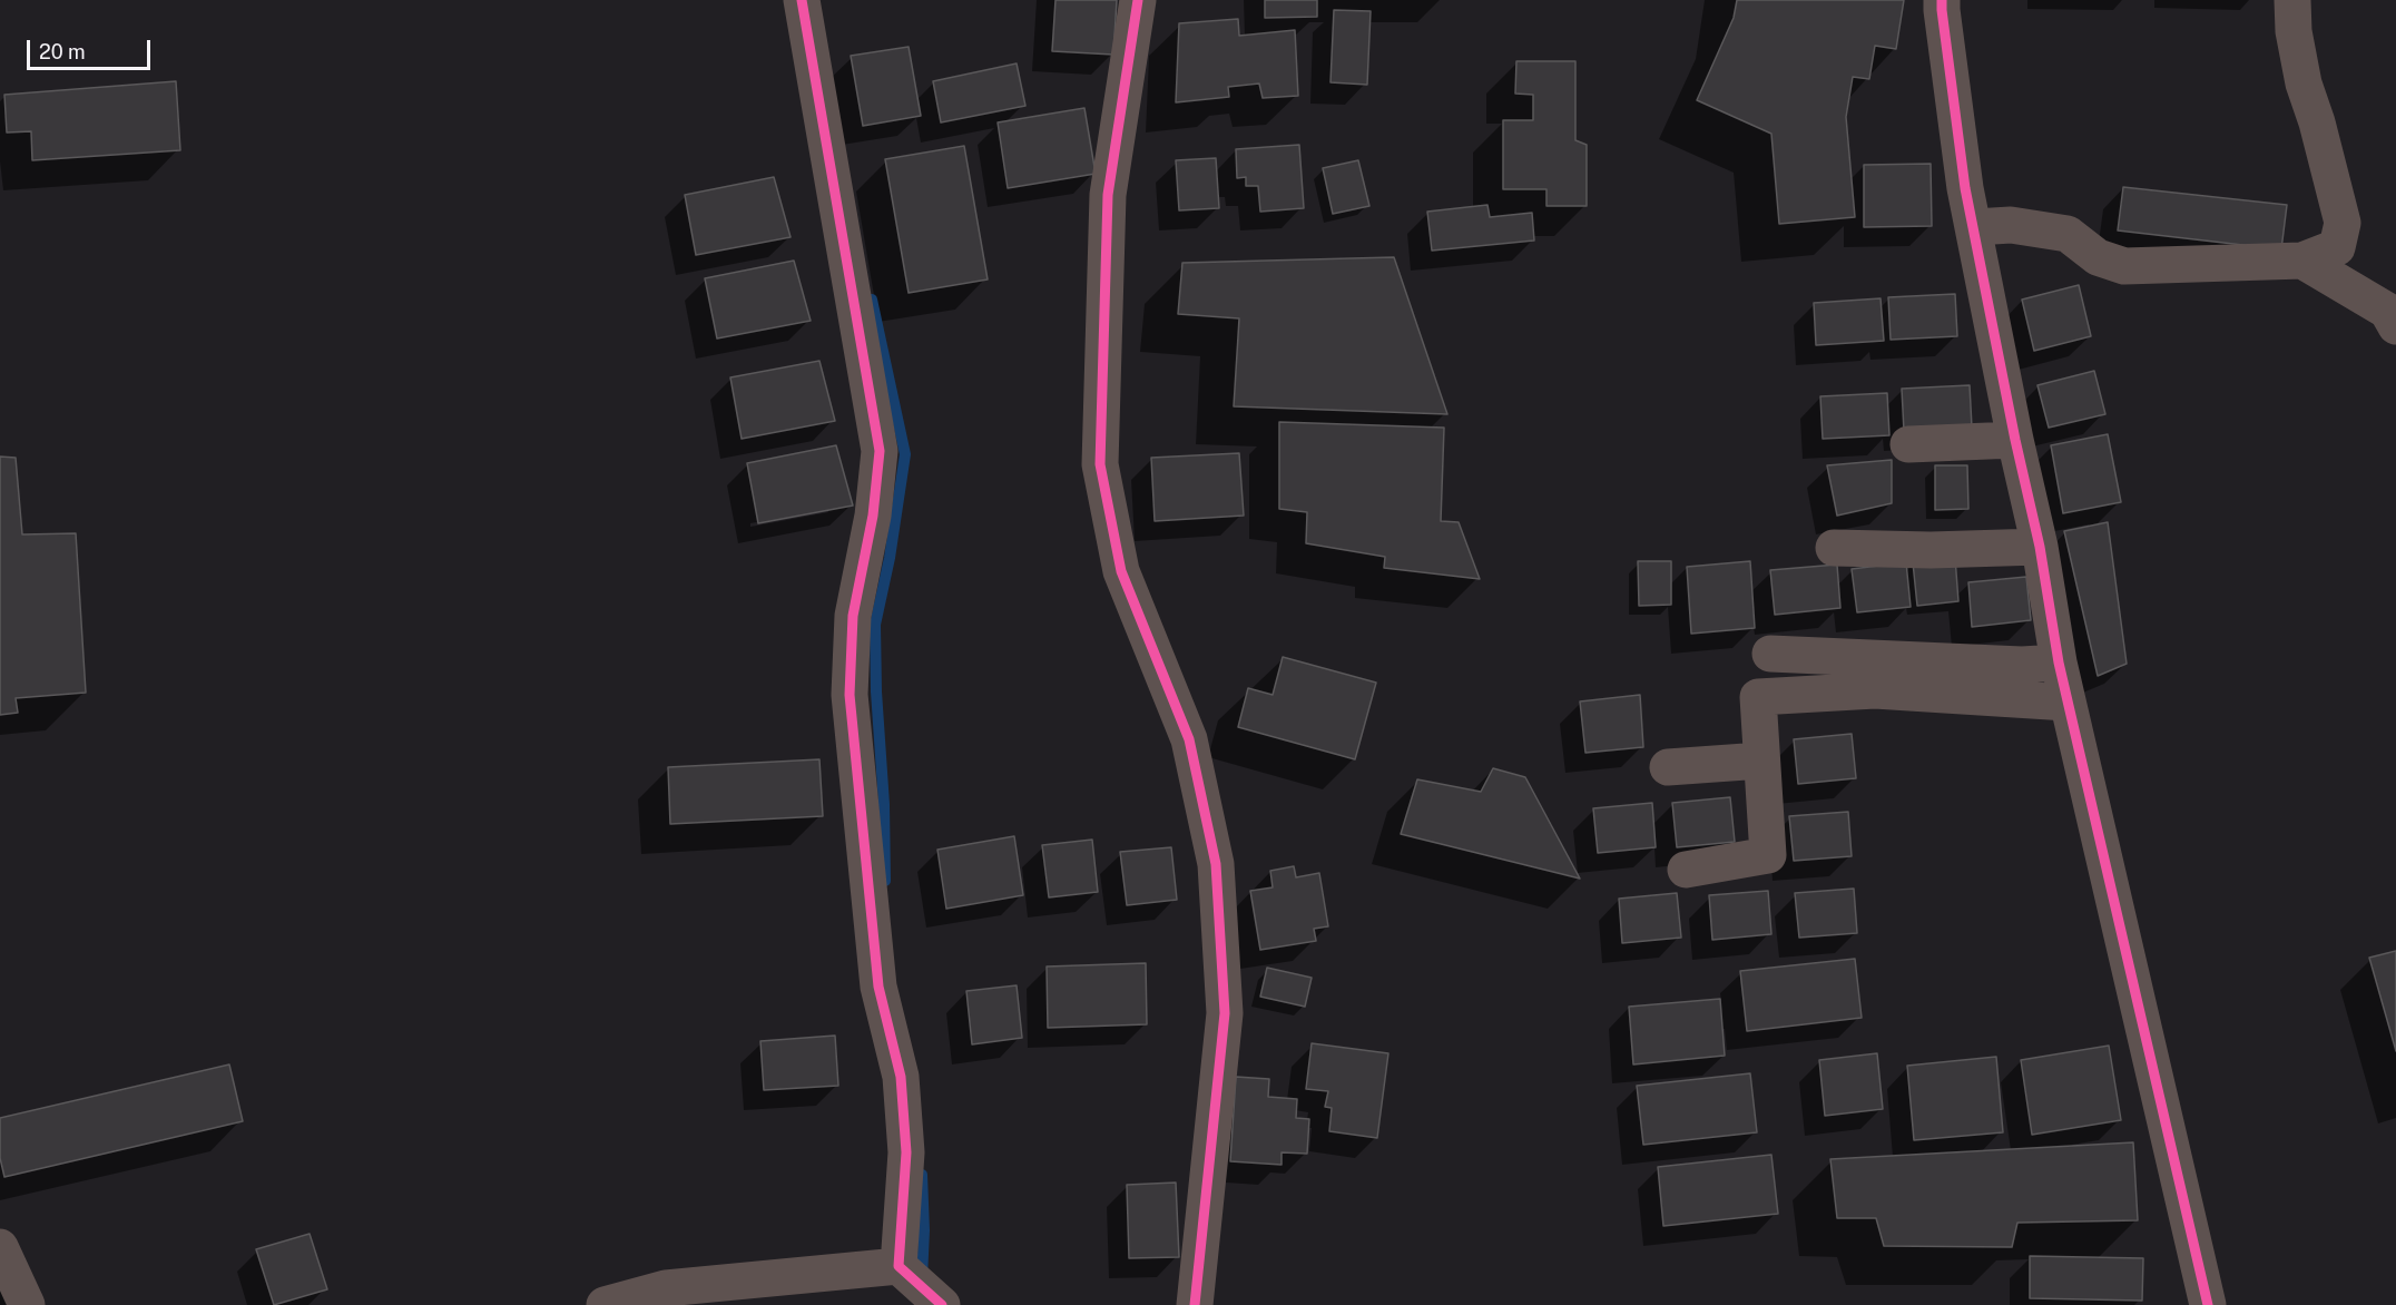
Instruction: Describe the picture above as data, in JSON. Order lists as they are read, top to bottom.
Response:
{
  "scale_bar": "20 m"
}
